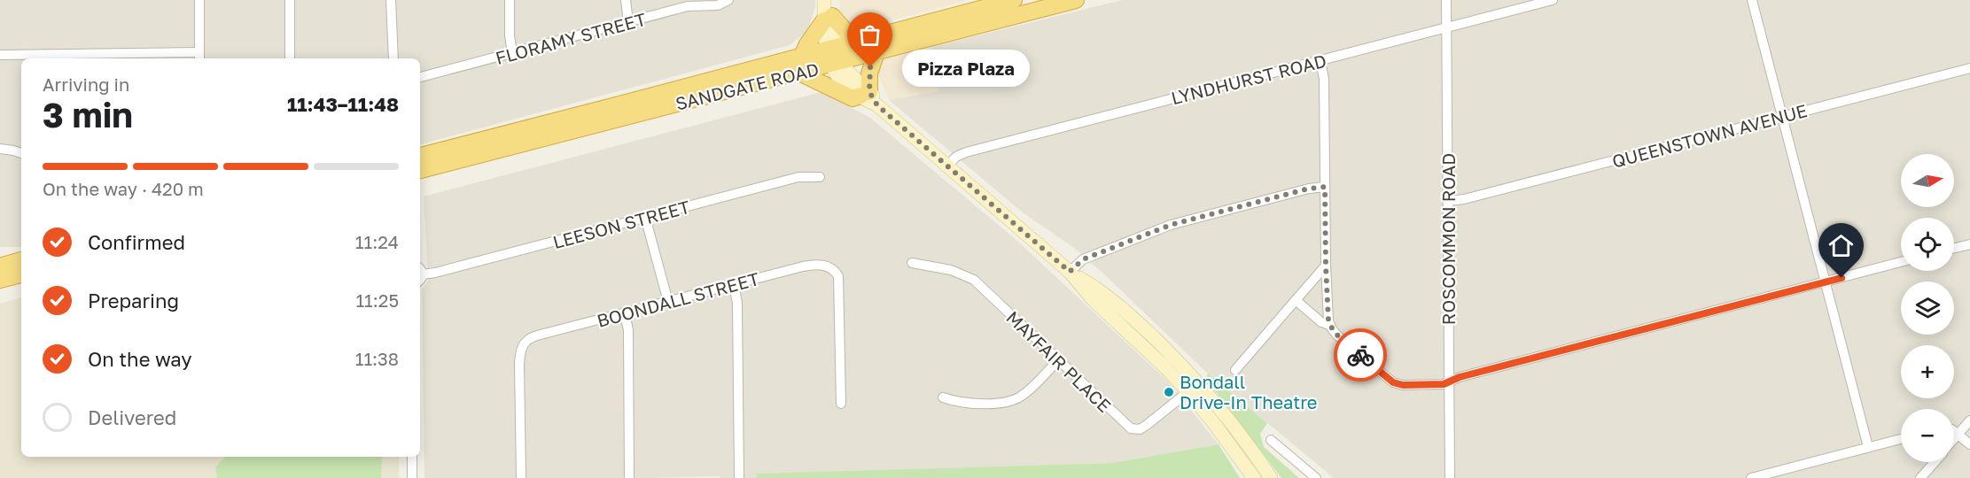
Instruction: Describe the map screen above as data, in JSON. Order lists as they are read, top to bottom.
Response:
{
  "streets": {
    "highway": ["SANDGATE ROAD"],
    "street": [
      "FLORAMY STREET",
      "LYNDHURST ROAD",
      "QUEENSTOWN AVENUE",
      "LEESON STREET",
      "ROSCOMMON ROAD",
      "BOONDALL STREET",
      "MAYFAIR PLACE"
    ]
  },
  "crossings": [
    ["LYNDHURST ROAD", "ROSCOMMON ROAD"],
    ["QUEENSTOWN AVENUE", "ROSCOMMON ROAD"]
  ],
  "places": ["Pizza Plaza", "Bondall Drive-In Theatre"],
  "north": "right",
  "page": {
    "bubble": "Pizza Plaza",
    "heading": ["3 min", "Arriving in", "11:43–11:48"],
    "bar": "On the way · 420 m",
    "map_buttons": ["+", "−"],
    "list": [
      ["Confirmed", "11:24"],
      ["Preparing", "11:25"],
      ["On the way", "11:38"],
      "Delivered"
    ]
  }
}
